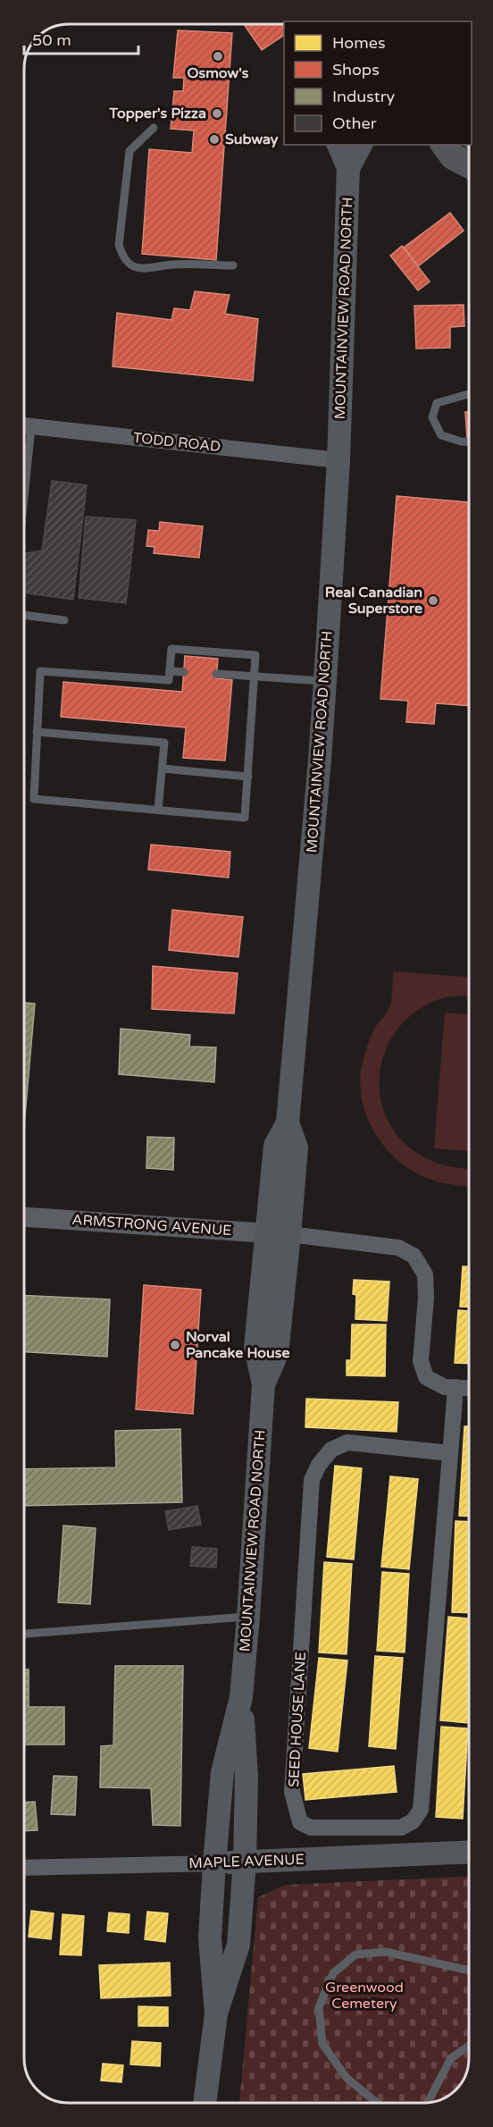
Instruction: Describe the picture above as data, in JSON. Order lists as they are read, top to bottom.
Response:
{
  "streets": {
    "main road": ["MOUNTAINVIEW ROAD NORTH", "MAPLE AVENUE"],
    "street": ["TODD ROAD", "ARMSTRONG AVENUE", "SEED HOUSE LANE"]
  },
  "crossings": [
    ["MOUNTAINVIEW ROAD NORTH", "TODD ROAD"],
    ["MOUNTAINVIEW ROAD NORTH", "ARMSTRONG AVENUE"],
    ["MOUNTAINVIEW ROAD NORTH", "MAPLE AVENUE"]
  ],
  "parks": ["Greenwood Cemetery"],
  "places": [
    "Osmow's",
    "Topper's Pizza",
    "Subway",
    "Real Canadian Superstore",
    "Norval Pancake House"
  ],
  "legend": [
    "Homes",
    "Shops",
    "Industry",
    "Other"
  ],
  "scale_bar": "50 m"
}
